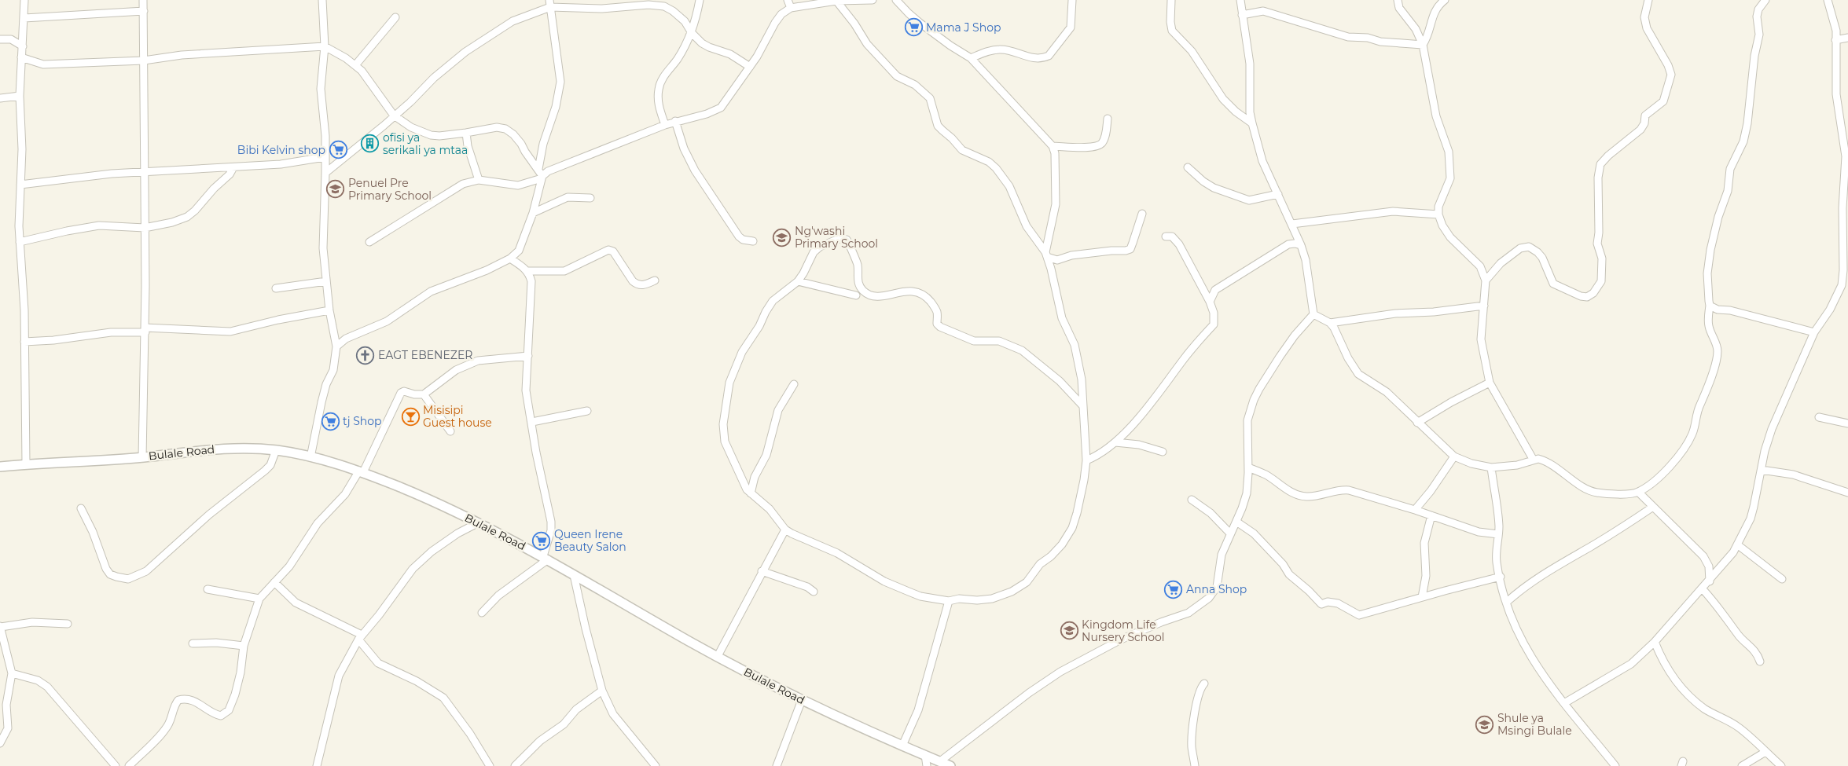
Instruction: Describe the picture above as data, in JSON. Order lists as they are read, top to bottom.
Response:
{
  "streets": {
    "street": ["Bulale Road"]
  },
  "places": {
    "supermarket": [
      "Mama J Shop",
      "Bibi Kelvin shop",
      "tj Shop",
      "Queen Irene Beauty Salon",
      "Anna Shop"
    ],
    "building": ["ofisi ya serikali ya mtaa"],
    "school or university": [
      "Penuel Pre Primary School",
      "Ng'washi Primary School",
      "Kingdom Life Nursery School",
      "Shule ya Msingi Bulale"
    ],
    "church": ["EAGT EBENEZER"],
    "bar": ["Misisipi Guest house"]
  }
}
